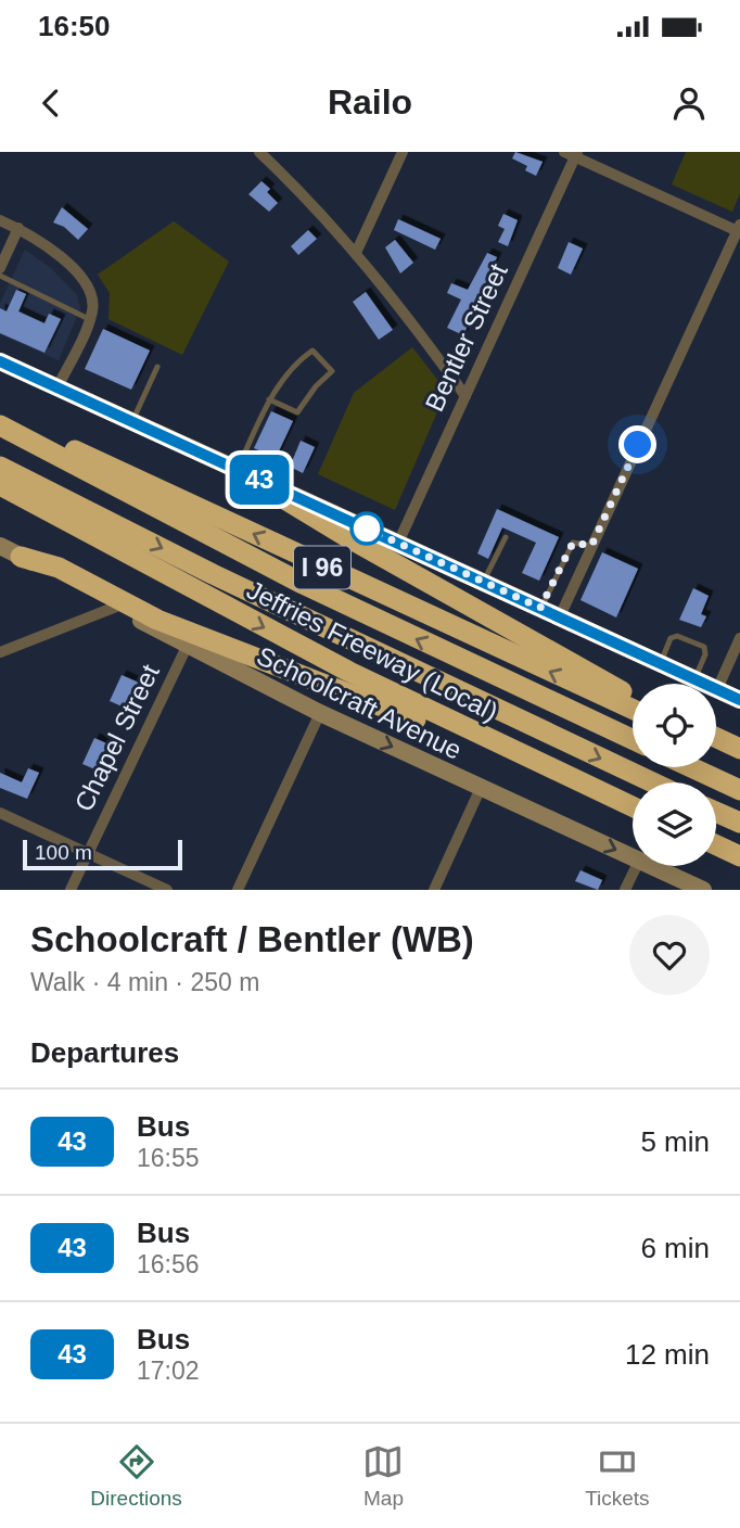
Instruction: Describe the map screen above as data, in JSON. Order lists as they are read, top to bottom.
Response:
{
  "streets": {
    "highway": ["I 96", "Jeffries Freeway (Local)"],
    "main road": ["Schoolcraft Avenue"],
    "street": ["Bentler Street", "Chapel Street"]
  },
  "crossings": [
    ["Schoolcraft Avenue", "Chapel Street"]
  ],
  "one_way": ["Schoolcraft Avenue"],
  "lines": ["bus line 43"],
  "scale_bar": "100 m",
  "page": {
    "status": "16:50",
    "header": "Railo",
    "on_map": "43",
    "scale": "100 m",
    "heading": [
      ["Schoolcraft / Bentler (WB)", "Walk · 4 min · 250 m"],
      "Departures"
    ],
    "list": [
      {
        "mark": "43",
        "name": "Bus",
        "note": "16:55",
        "value": "5 min"
      },
      {
        "mark": "43",
        "name": "Bus",
        "note": "16:56",
        "value": "6 min"
      },
      {
        "mark": "43",
        "name": "Bus",
        "note": "17:02",
        "value": "12 min"
      }
    ],
    "tabs": ["Directions", "Map", "Tickets"]
  }
}
